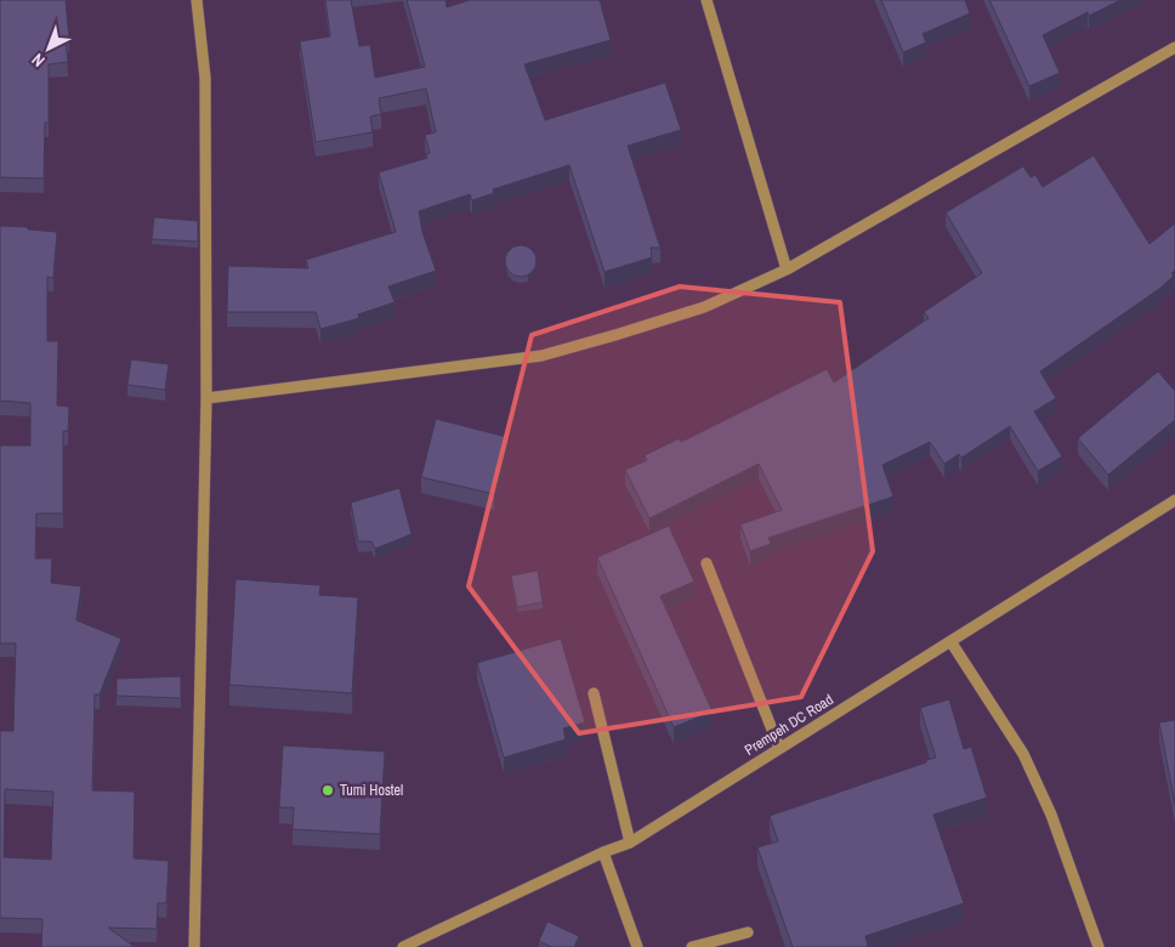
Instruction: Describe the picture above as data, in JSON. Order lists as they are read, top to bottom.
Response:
{
  "streets": {
    "street": ["Prempeh DC Road"]
  },
  "places": ["Tumi Hostel"],
  "north": "bottom left"
}
